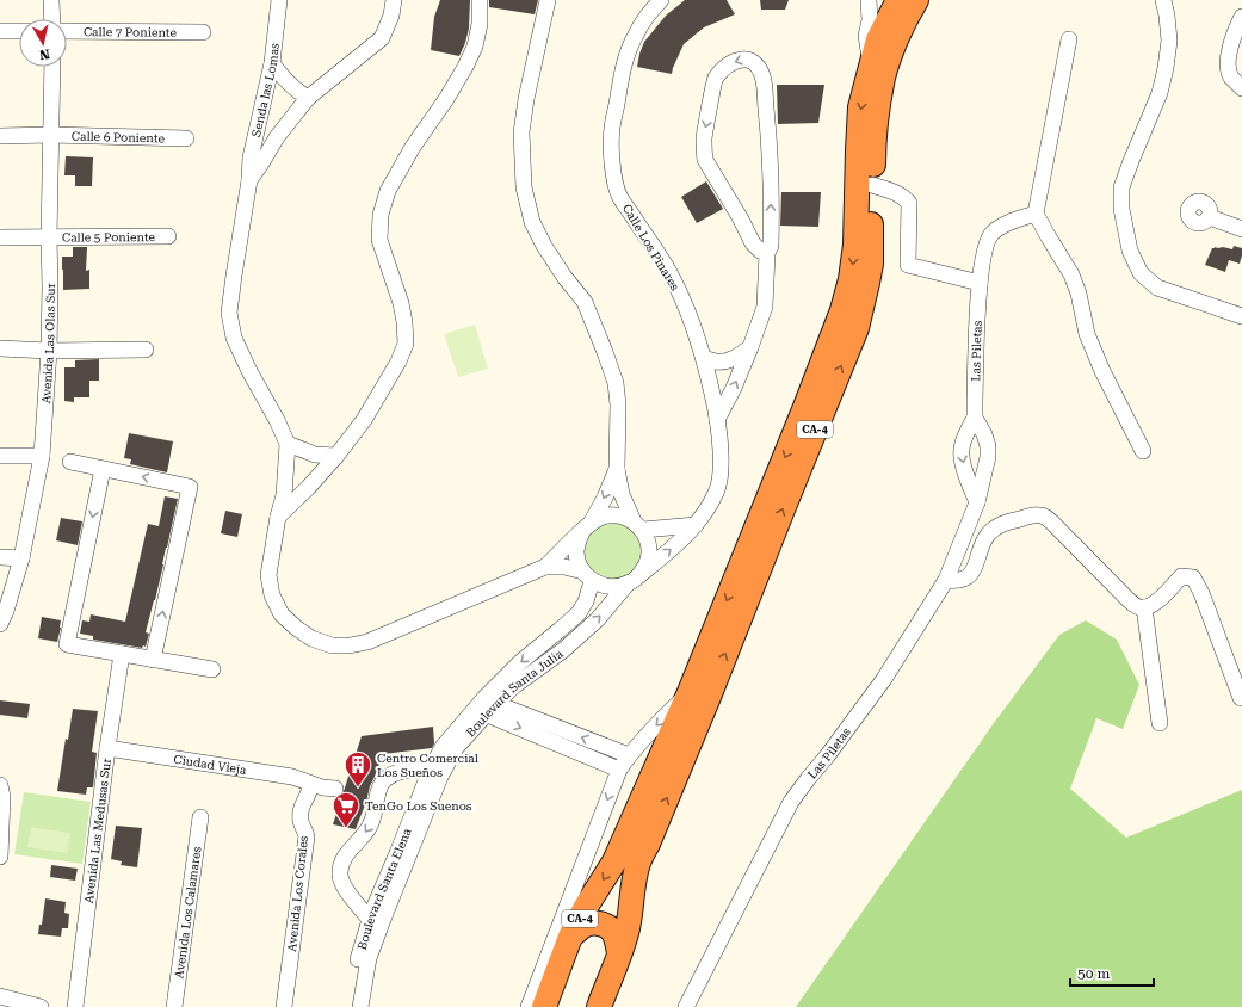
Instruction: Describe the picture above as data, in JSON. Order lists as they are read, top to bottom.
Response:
{
  "streets": {
    "highway": ["CA-4"],
    "street": [
      "Calle 7 Poniente",
      "Senda las Lomas",
      "Calle 6 Poniente",
      "Calle 5 Poniente",
      "Calle Los Pinares",
      "Avenida Las Olas Sur",
      "Las Piletas",
      "Boulevard Santa Julia",
      "Ciudad Vieja",
      "Avenida Las Medusas Sur",
      "Boulevard Santa Elena",
      "Avenida Los Corales",
      "Avenida Los Calamares"
    ]
  },
  "crossings": [
    ["Calle 6 Poniente", "Avenida Las Olas Sur"],
    ["Calle 5 Poniente", "Avenida Las Olas Sur"],
    ["Calle Los Pinares", "Boulevard Santa Julia"],
    ["Calle Los Pinares", "Boulevard Santa Elena"],
    ["Boulevard Santa Julia", "Boulevard Santa Elena"],
    ["Ciudad Vieja", "Avenida Las Medusas Sur"],
    ["Ciudad Vieja", "Avenida Los Corales"]
  ],
  "places": {
    "building": ["Centro Comercial Los Sueños"],
    "supermarket": ["TenGo Los Suenos"]
  },
  "scale_bar": "50 m",
  "north": "bottom"
}
